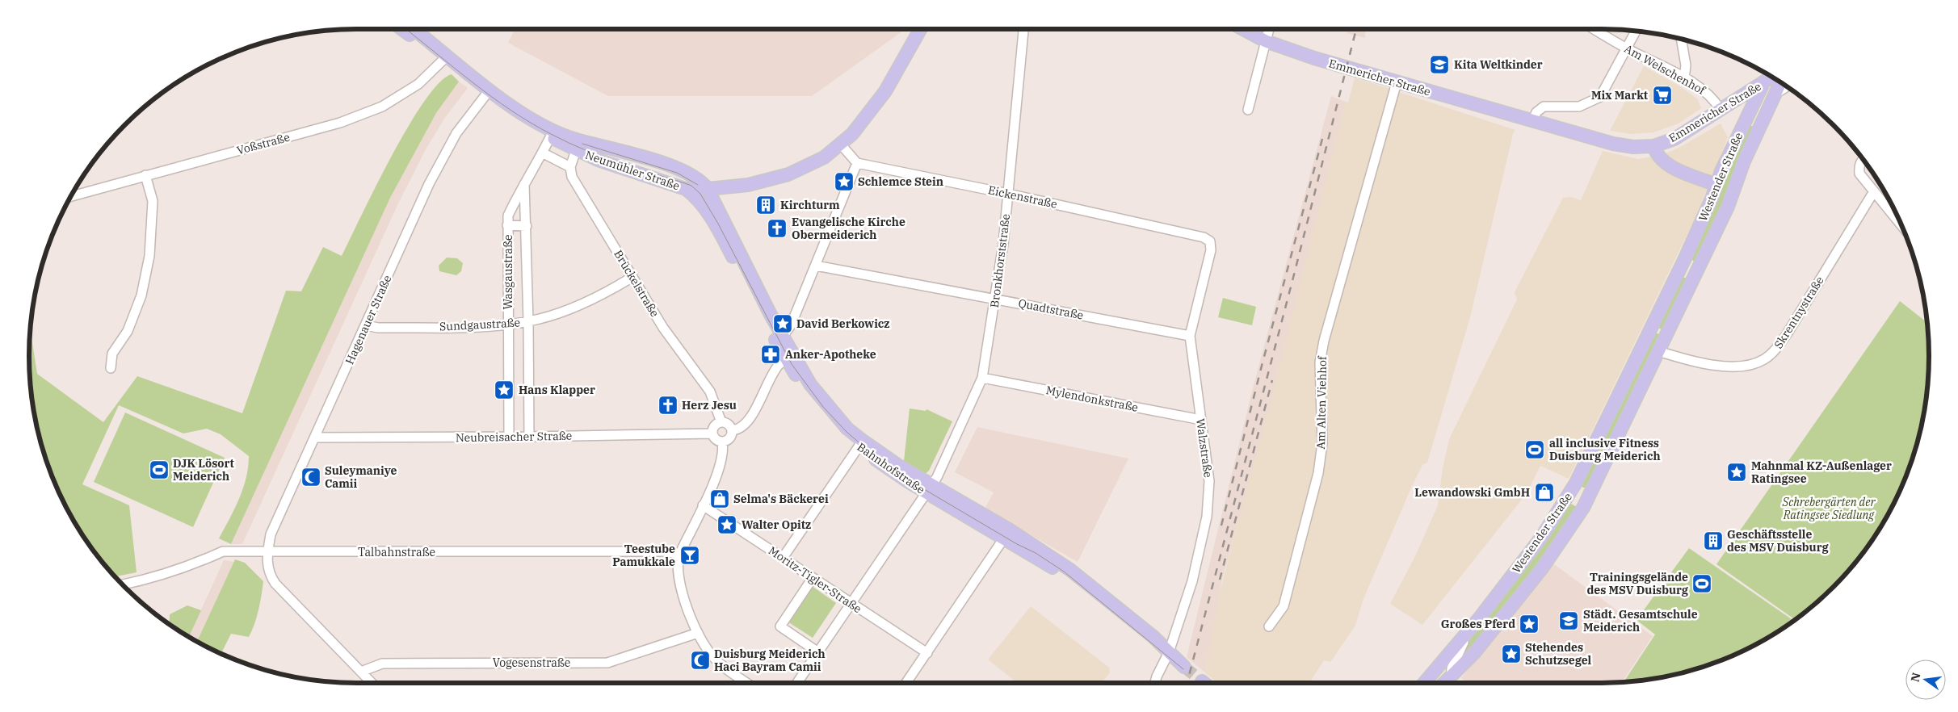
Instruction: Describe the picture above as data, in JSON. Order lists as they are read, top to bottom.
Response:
{
  "streets": {
    "main road": [
      "Emmericher Straße",
      "Neumühler Straße",
      "Westender Straße",
      "Bahnhofstraße"
    ],
    "street": [
      "Am Welschenhof",
      "Voßstraße",
      "Eickenstraße",
      "Bronkhorststraße",
      "Wasgaustraße",
      "Brückelstraße",
      "Quadtstraße",
      "Skrentnystraße",
      "Hagenauer Straße",
      "Sundgaustraße",
      "Mylendonkstraße",
      "Am Alten Viehhof",
      "Neubreisacher Straße",
      "Walzstraße",
      "Talbahnstraße",
      "Moritz-Tigler-Straße",
      "Vogesenstraße"
    ]
  },
  "crossings": [
    ["Am Welschenhof", "Emmericher Straße"],
    ["Emmericher Straße", "Westender Straße"],
    ["Emmericher Straße", "Am Alten Viehhof"],
    ["Voßstraße", "Neumühler Straße"],
    ["Neumühler Straße", "Wasgaustraße"],
    ["Neumühler Straße", "Hagenauer Straße"],
    ["Neumühler Straße", "Bahnhofstraße"],
    ["Westender Straße", "Skrentnystraße"],
    ["Eickenstraße", "Bronkhorststraße"],
    ["Eickenstraße", "Walzstraße"],
    ["Bronkhorststraße", "Quadtstraße"],
    ["Bronkhorststraße", "Mylendonkstraße"],
    ["Bronkhorststraße", "Bahnhofstraße"],
    ["Bronkhorststraße", "Moritz-Tigler-Straße"],
    ["Wasgaustraße", "Sundgaustraße"],
    ["Wasgaustraße", "Neubreisacher Straße"],
    ["Brückelstraße", "Sundgaustraße"],
    ["Brückelstraße", "Neubreisacher Straße"],
    ["Quadtstraße", "Walzstraße"],
    ["Hagenauer Straße", "Sundgaustraße"],
    ["Hagenauer Straße", "Neubreisacher Straße"],
    ["Hagenauer Straße", "Talbahnstraße"],
    ["Hagenauer Straße", "Vogesenstraße"],
    ["Mylendonkstraße", "Walzstraße"],
    ["Walzstraße", "Bahnhofstraße"]
  ],
  "parks": ["Schrebergärten der Ratingsee Siedlung"],
  "places": {
    "school or university": ["Kita Weltkinder", "Städt. Gesamtschule Meiderich"],
    "supermarket": ["Mix Markt"],
    "place": [
      "Schlemce Stein",
      "David Berkowicz",
      "Hans Klapper",
      "Mahnmal KZ-Außenlager Ratingsee",
      "Walter Opitz",
      "Großes Pferd",
      "Stehendes Schutzsegel"
    ],
    "building": ["Kirchturm", "Geschäftsstelle des MSV Duisburg"],
    "church": ["Evangelische Kirche Obermeiderich", "Herz Jesu"],
    "pharmacy": ["Anker-Apotheke"],
    "sports": ["all inclusive Fitness Duisburg Meiderich", "DJK Lösort Meiderich", "Trainingsgelände des MSV Duisburg"],
    "mosque": ["Suleymaniye Camii", "Duisburg Meiderich Haci Bayram Camii"],
    "shop": ["Lewandowski GmbH", "Selma's Bäckerei"],
    "bar": ["Teestube Pamukkale"]
  },
  "north": "left"
}
